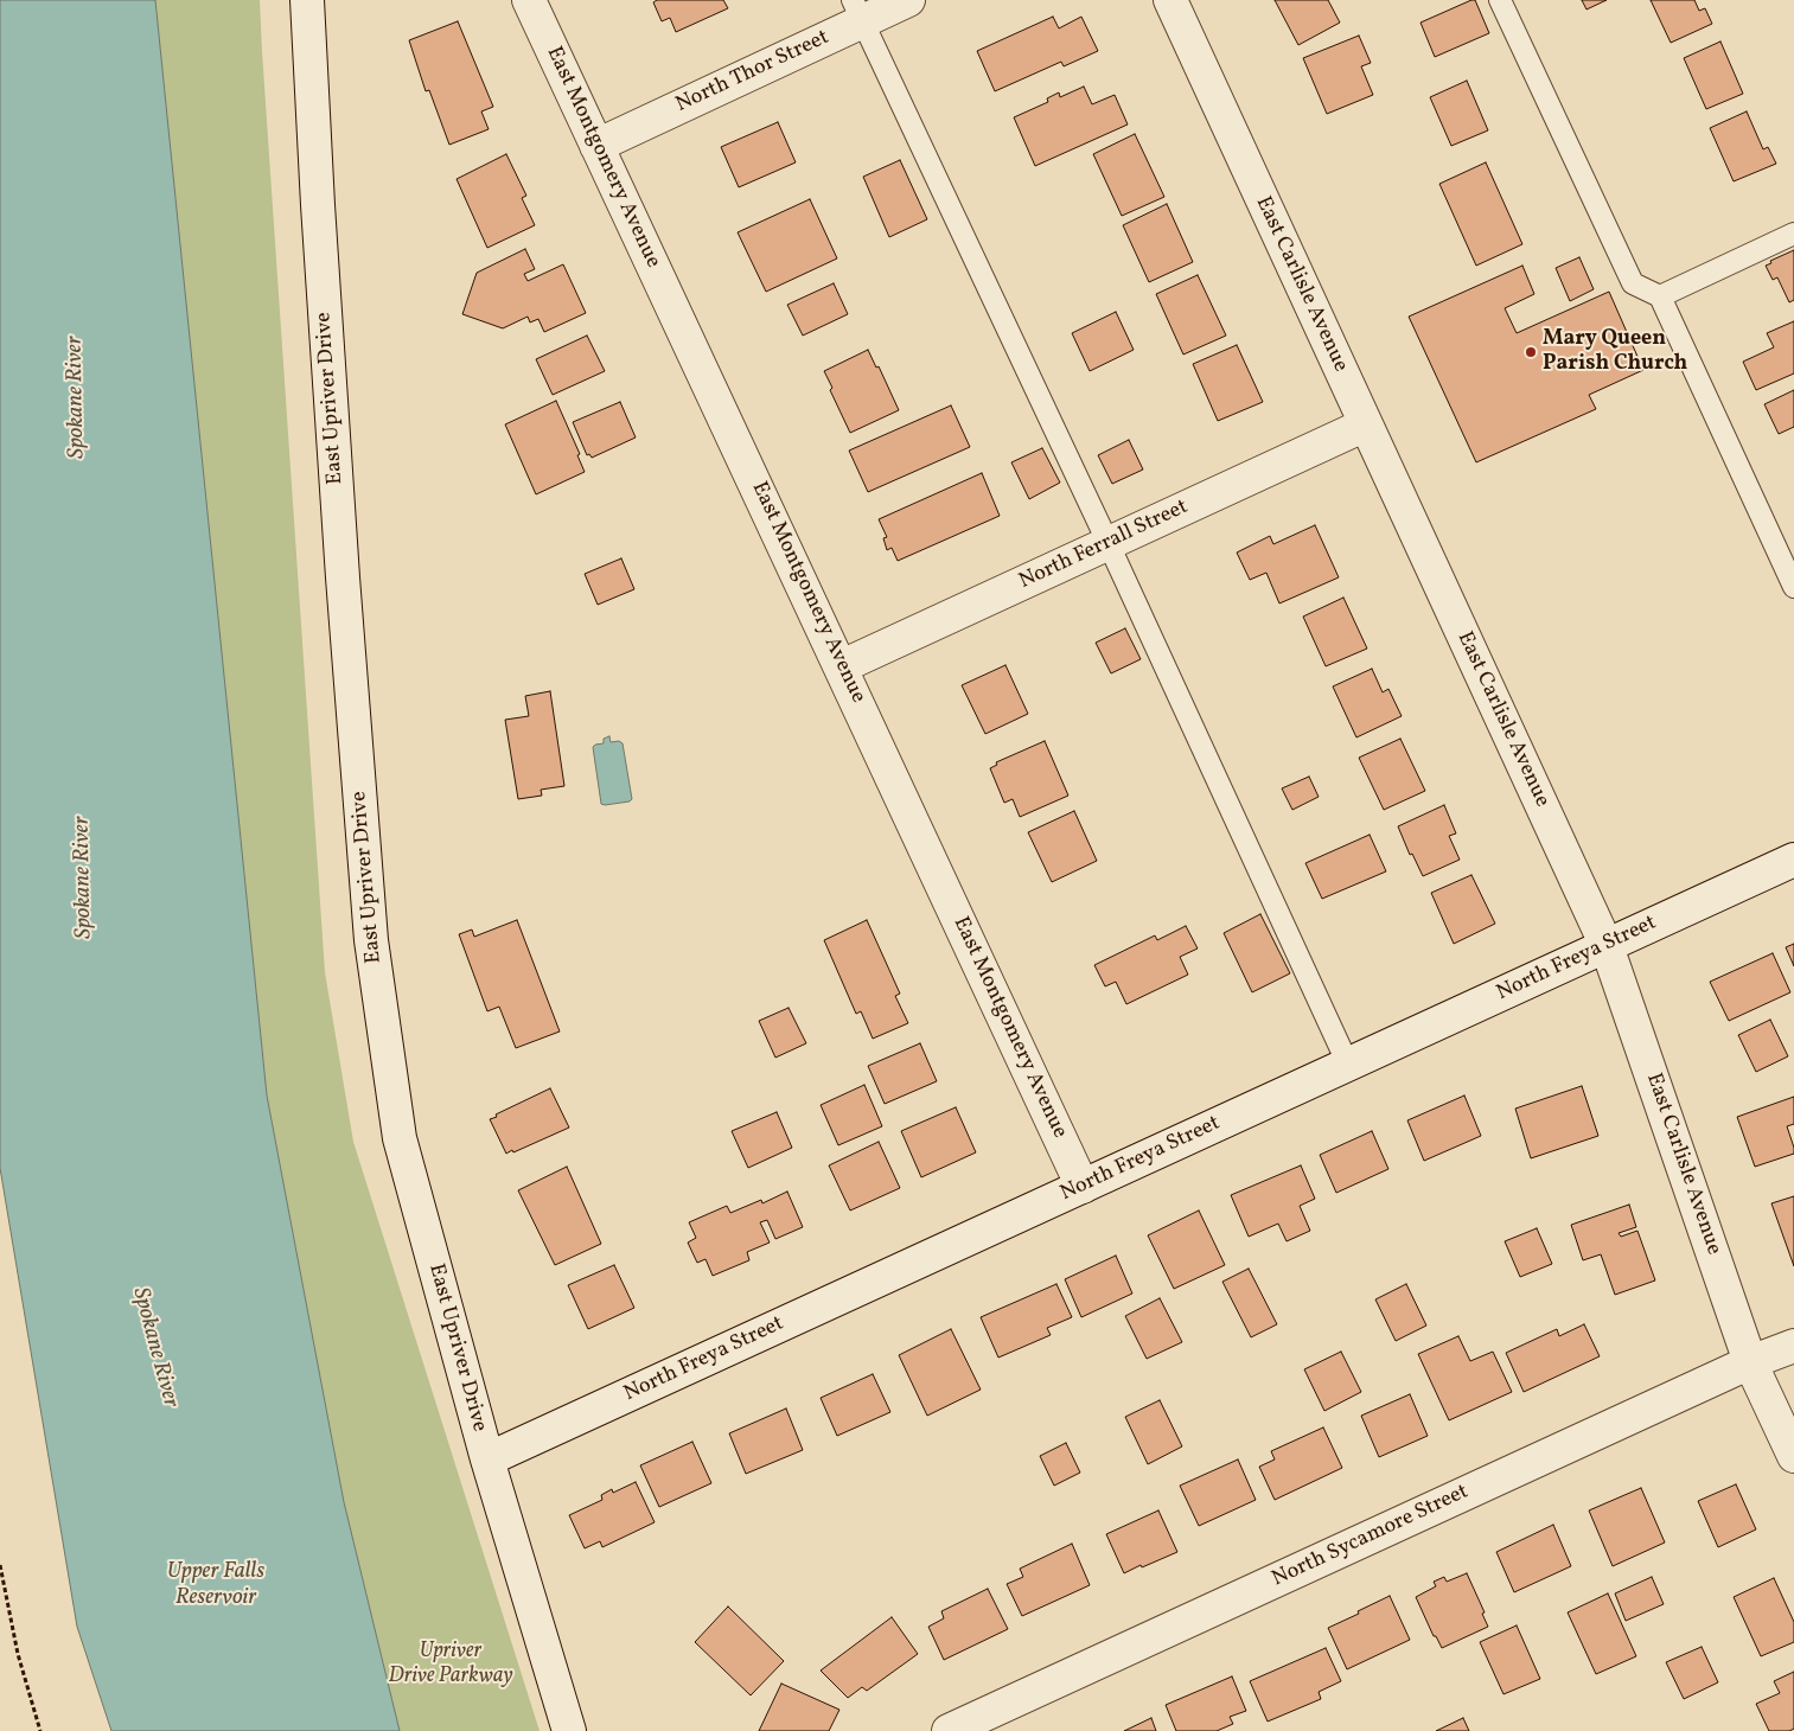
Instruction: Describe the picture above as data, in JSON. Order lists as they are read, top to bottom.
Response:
{
  "streets": {
    "street": [
      "North Thor Street",
      "East Montgomery Avenue",
      "East Carlisle Avenue",
      "East Upriver Drive",
      "North Ferrall Street",
      "North Freya Street",
      "North Sycamore Street"
    ]
  },
  "crossings": [
    ["North Thor Street", "East Montgomery Avenue"],
    ["East Montgomery Avenue", "North Ferrall Street"],
    ["East Montgomery Avenue", "North Freya Street"],
    ["East Carlisle Avenue", "North Ferrall Street"],
    ["East Carlisle Avenue", "North Freya Street"],
    ["East Carlisle Avenue", "North Sycamore Street"],
    ["East Upriver Drive", "North Freya Street"]
  ],
  "water": ["Spokane River", "Upper Falls Reservoir"],
  "parks": ["Upriver Drive Parkway"],
  "places": ["Mary Queen Parish Church"]
}
